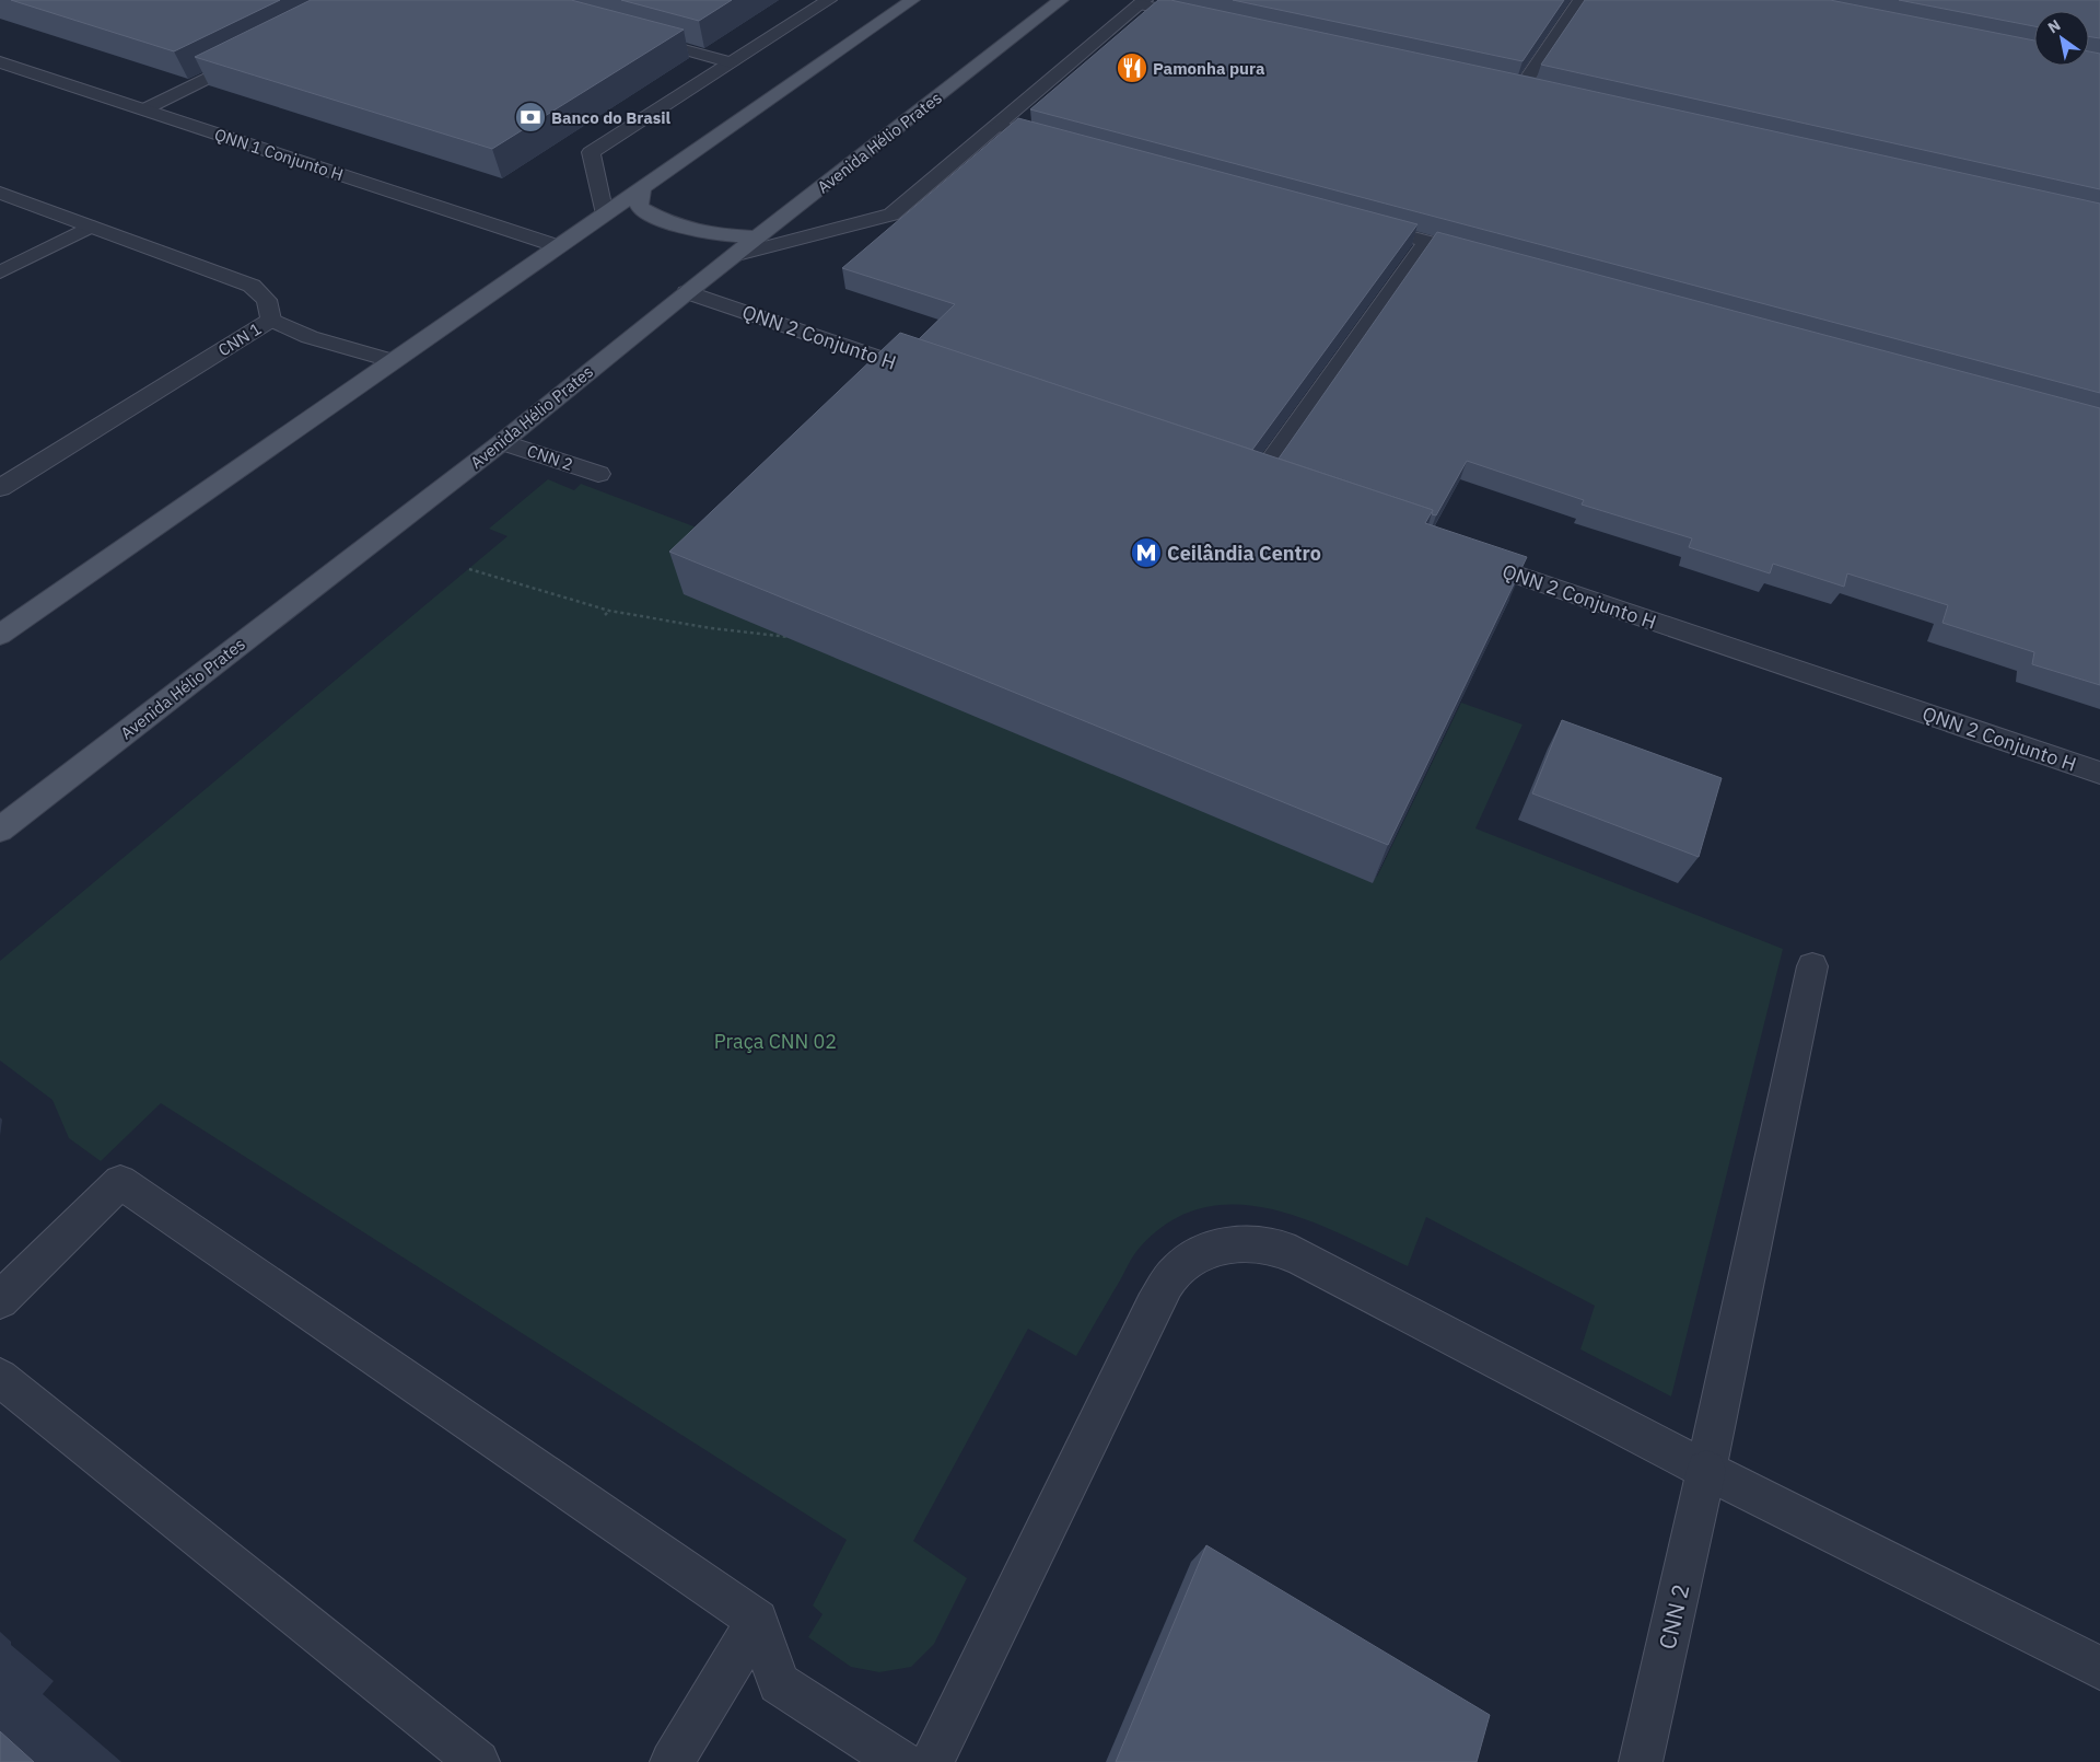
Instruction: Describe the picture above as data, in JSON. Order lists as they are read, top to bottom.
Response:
{
  "streets": {
    "main road": ["Avenida Hélio Prates"],
    "street": [
      "QNN 1 Conjunto H",
      "QNN 2 Conjunto H",
      "CNN 1",
      "CNN 2"
    ]
  },
  "crossings": [
    ["Avenida Hélio Prates", "QNN 2 Conjunto H"],
    ["Avenida Hélio Prates", "CNN 2"]
  ],
  "parks": ["Praça CNN 02"],
  "places": {
    "restaurant": ["Pamonha pura"],
    "bank": ["Banco do Brasil"],
    "metro station": ["Ceilândia Centro"]
  },
  "north": "top left"
}
